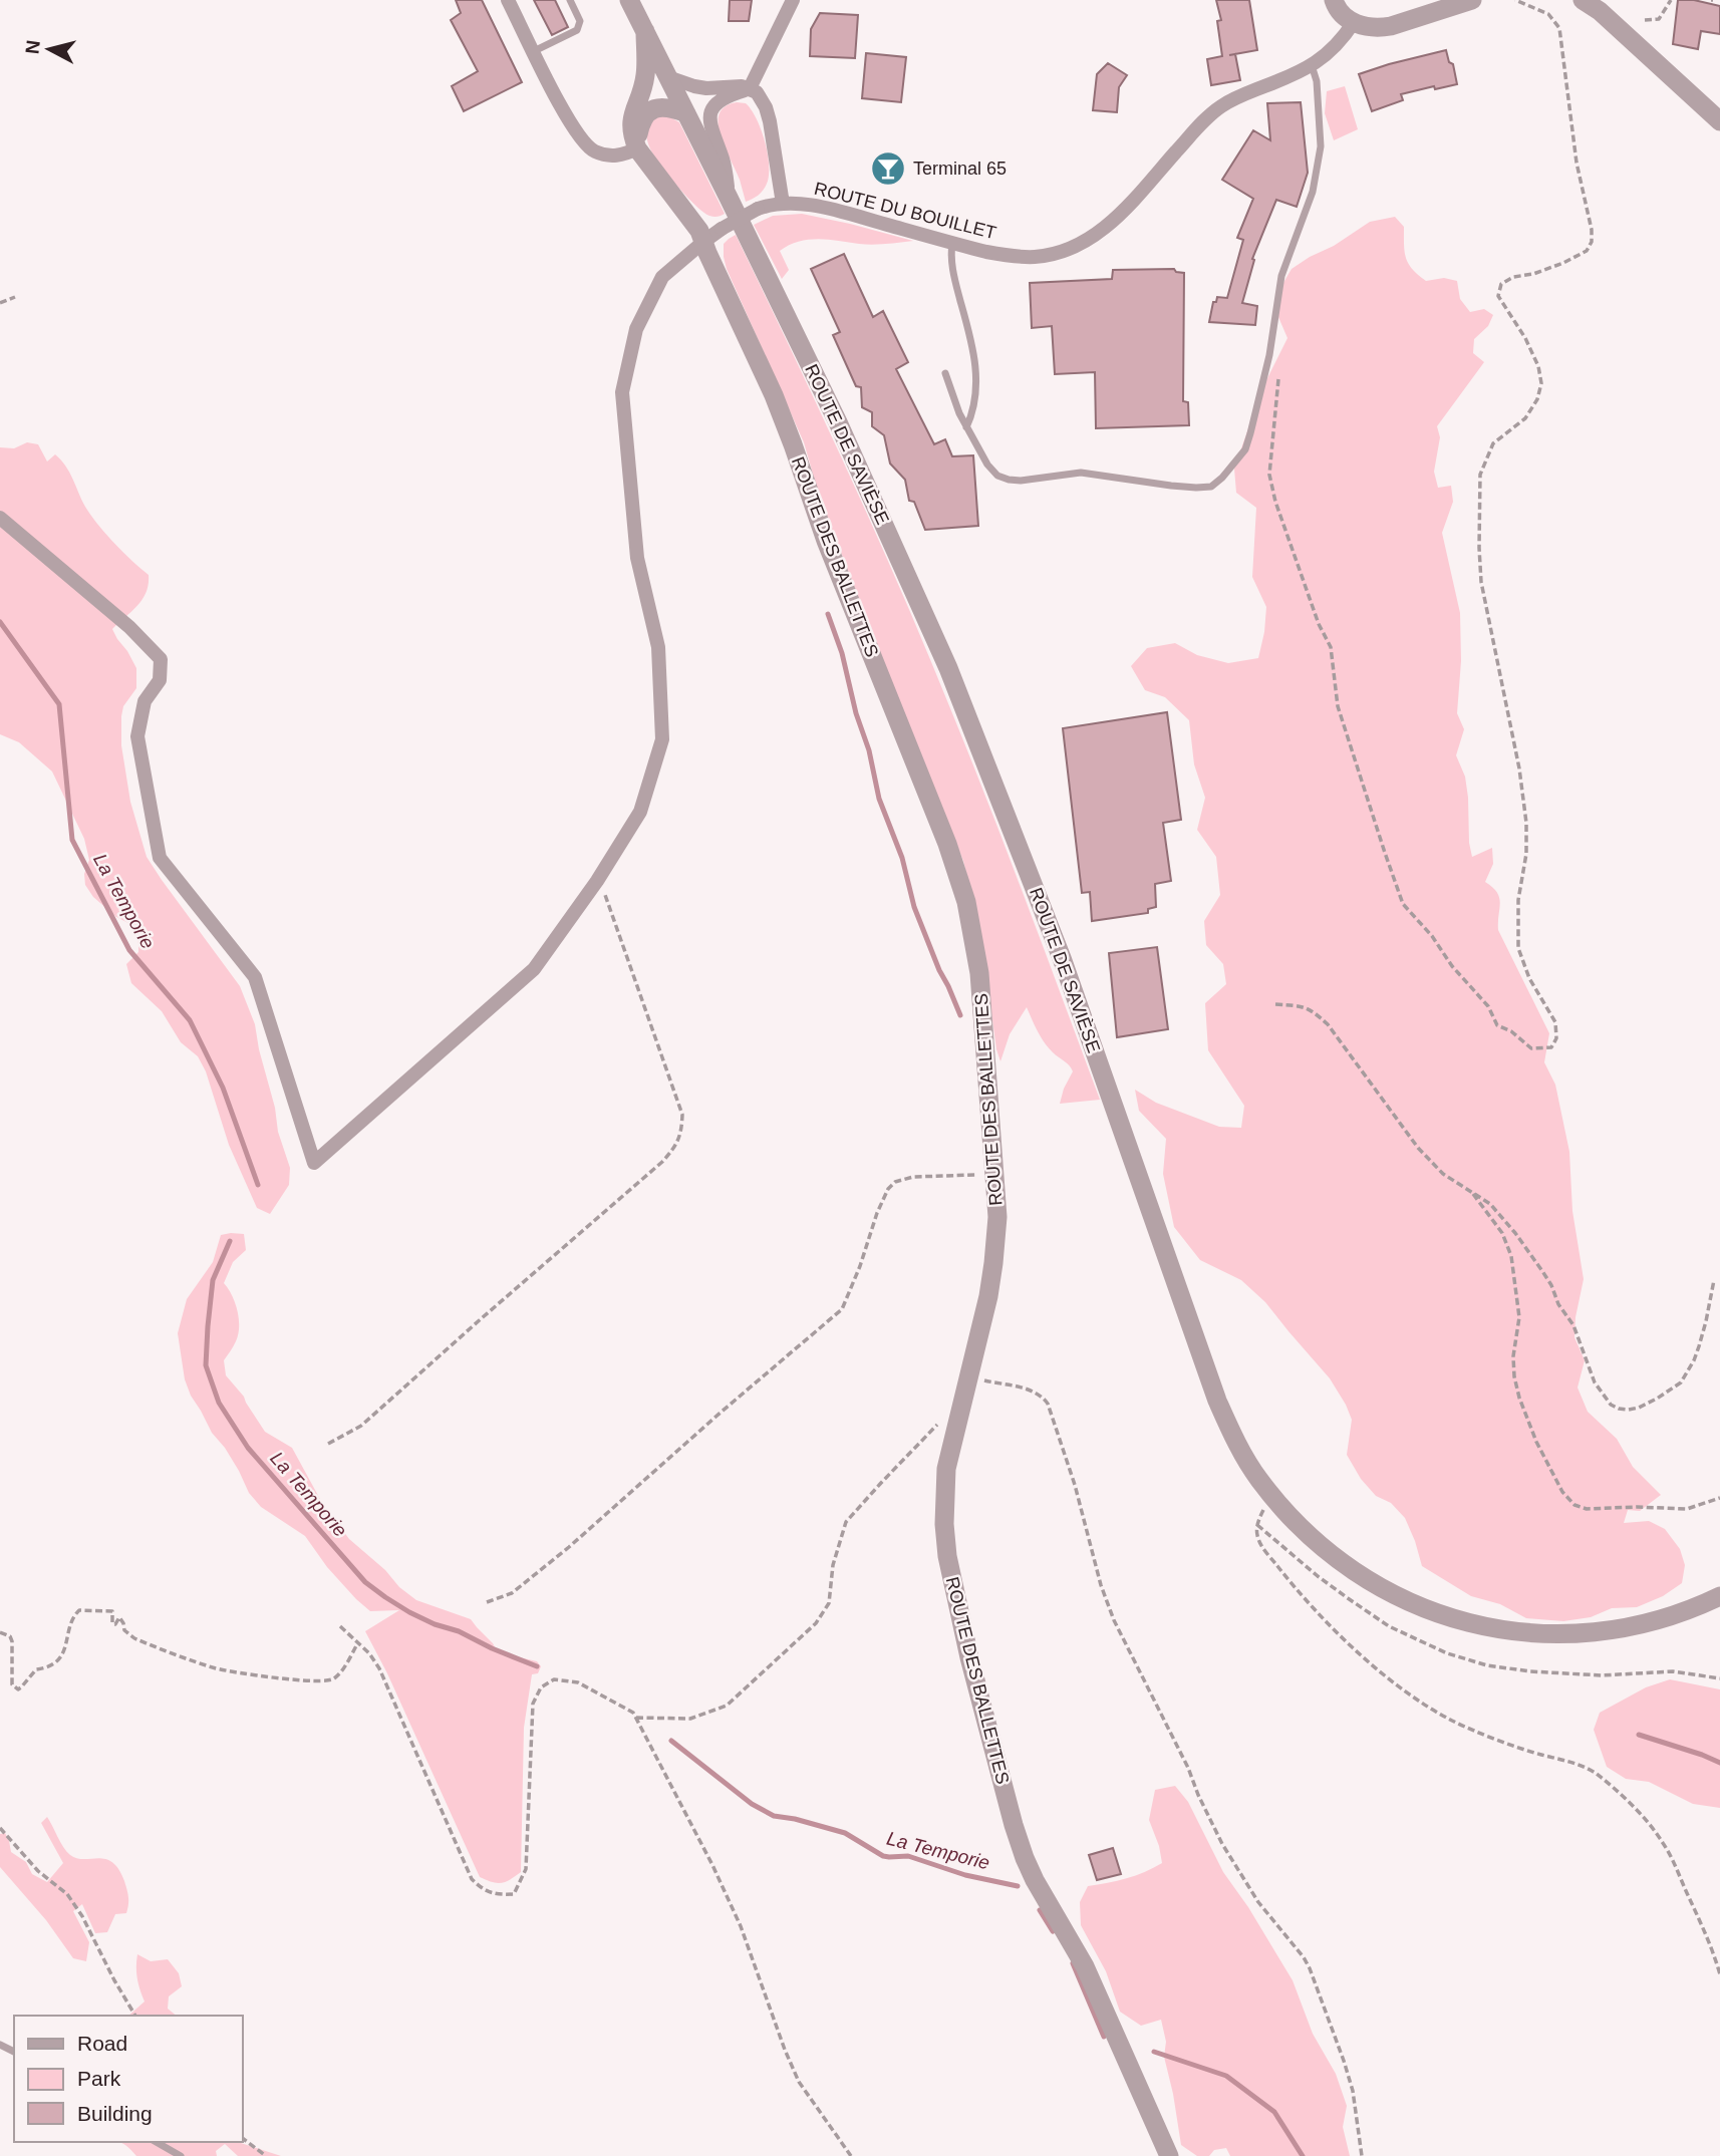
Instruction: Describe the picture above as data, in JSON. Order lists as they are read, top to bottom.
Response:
{
  "streets": {
    "street": ["ROUTE DU BOUILLET", "ROUTE DE SAVIÈSE", "ROUTE DES BALLETTES"]
  },
  "crossings": [
    ["ROUTE DU BOUILLET", "ROUTE DES BALLETTES"]
  ],
  "water": ["La Temporie"],
  "places": {
    "bar": ["Terminal 65"]
  },
  "legend": ["Road", "Park", "Building"],
  "north": "left"
}
